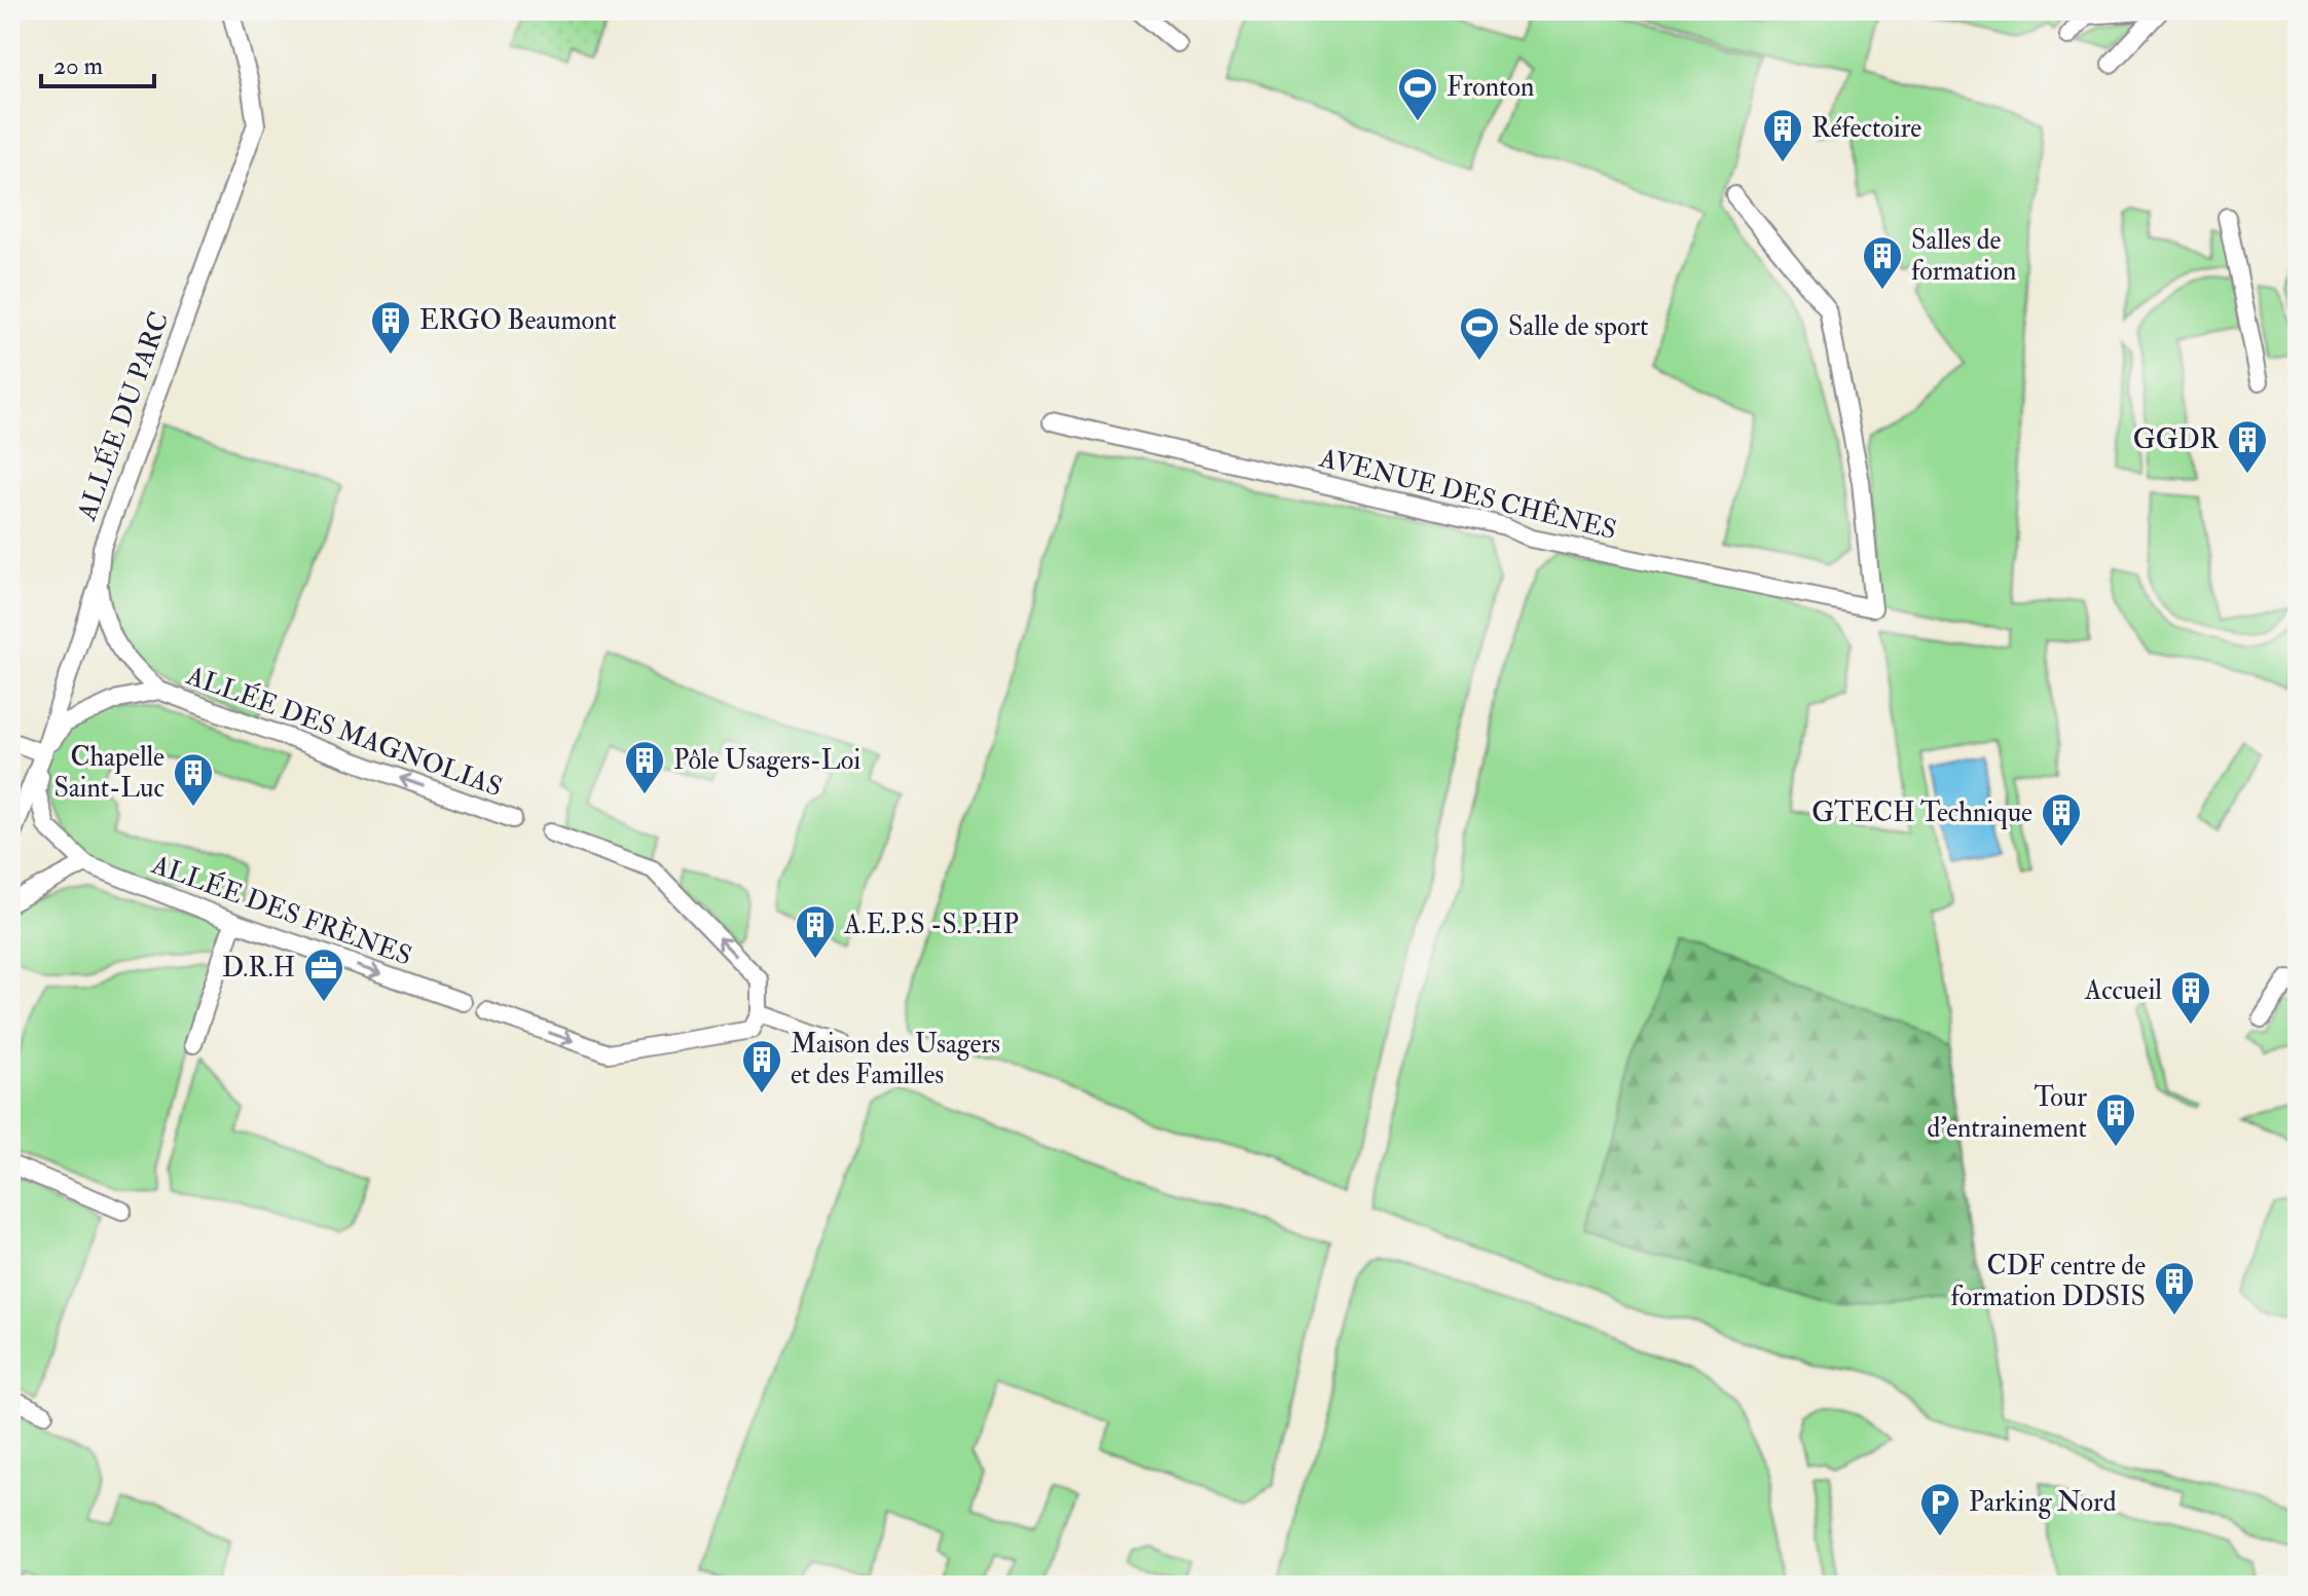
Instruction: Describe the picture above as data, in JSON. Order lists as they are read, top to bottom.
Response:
{
  "streets": {
    "lane": [
      "ALLÉE DU PARC",
      "AVENUE DES CHÊNES",
      "ALLÉE DES MAGNOLIAS",
      "ALLÉE DES FRÈNES"
    ]
  },
  "one_way": ["ALLÉE DES MAGNOLIAS", "ALLÉE DES FRÈNES"],
  "places": {
    "sports": ["Fronton", "Salle de sport"],
    "building": [
      "Réfectoire",
      "Salles de formation",
      "ERGO Beaumont",
      "GGDR",
      "Pôle Usagers-Loi",
      "Chapelle Saint-Luc",
      "GTECH Technique",
      "A.E.P.S -S.P.HP",
      "Accueil",
      "Maison des Usagers et des Familles",
      "Tour d'entrainement",
      "CDF centre de formation DDSIS"
    ],
    "office": ["D.R.H"],
    "parking": ["Parking Nord"]
  },
  "scale_bar": "20 m"
}
